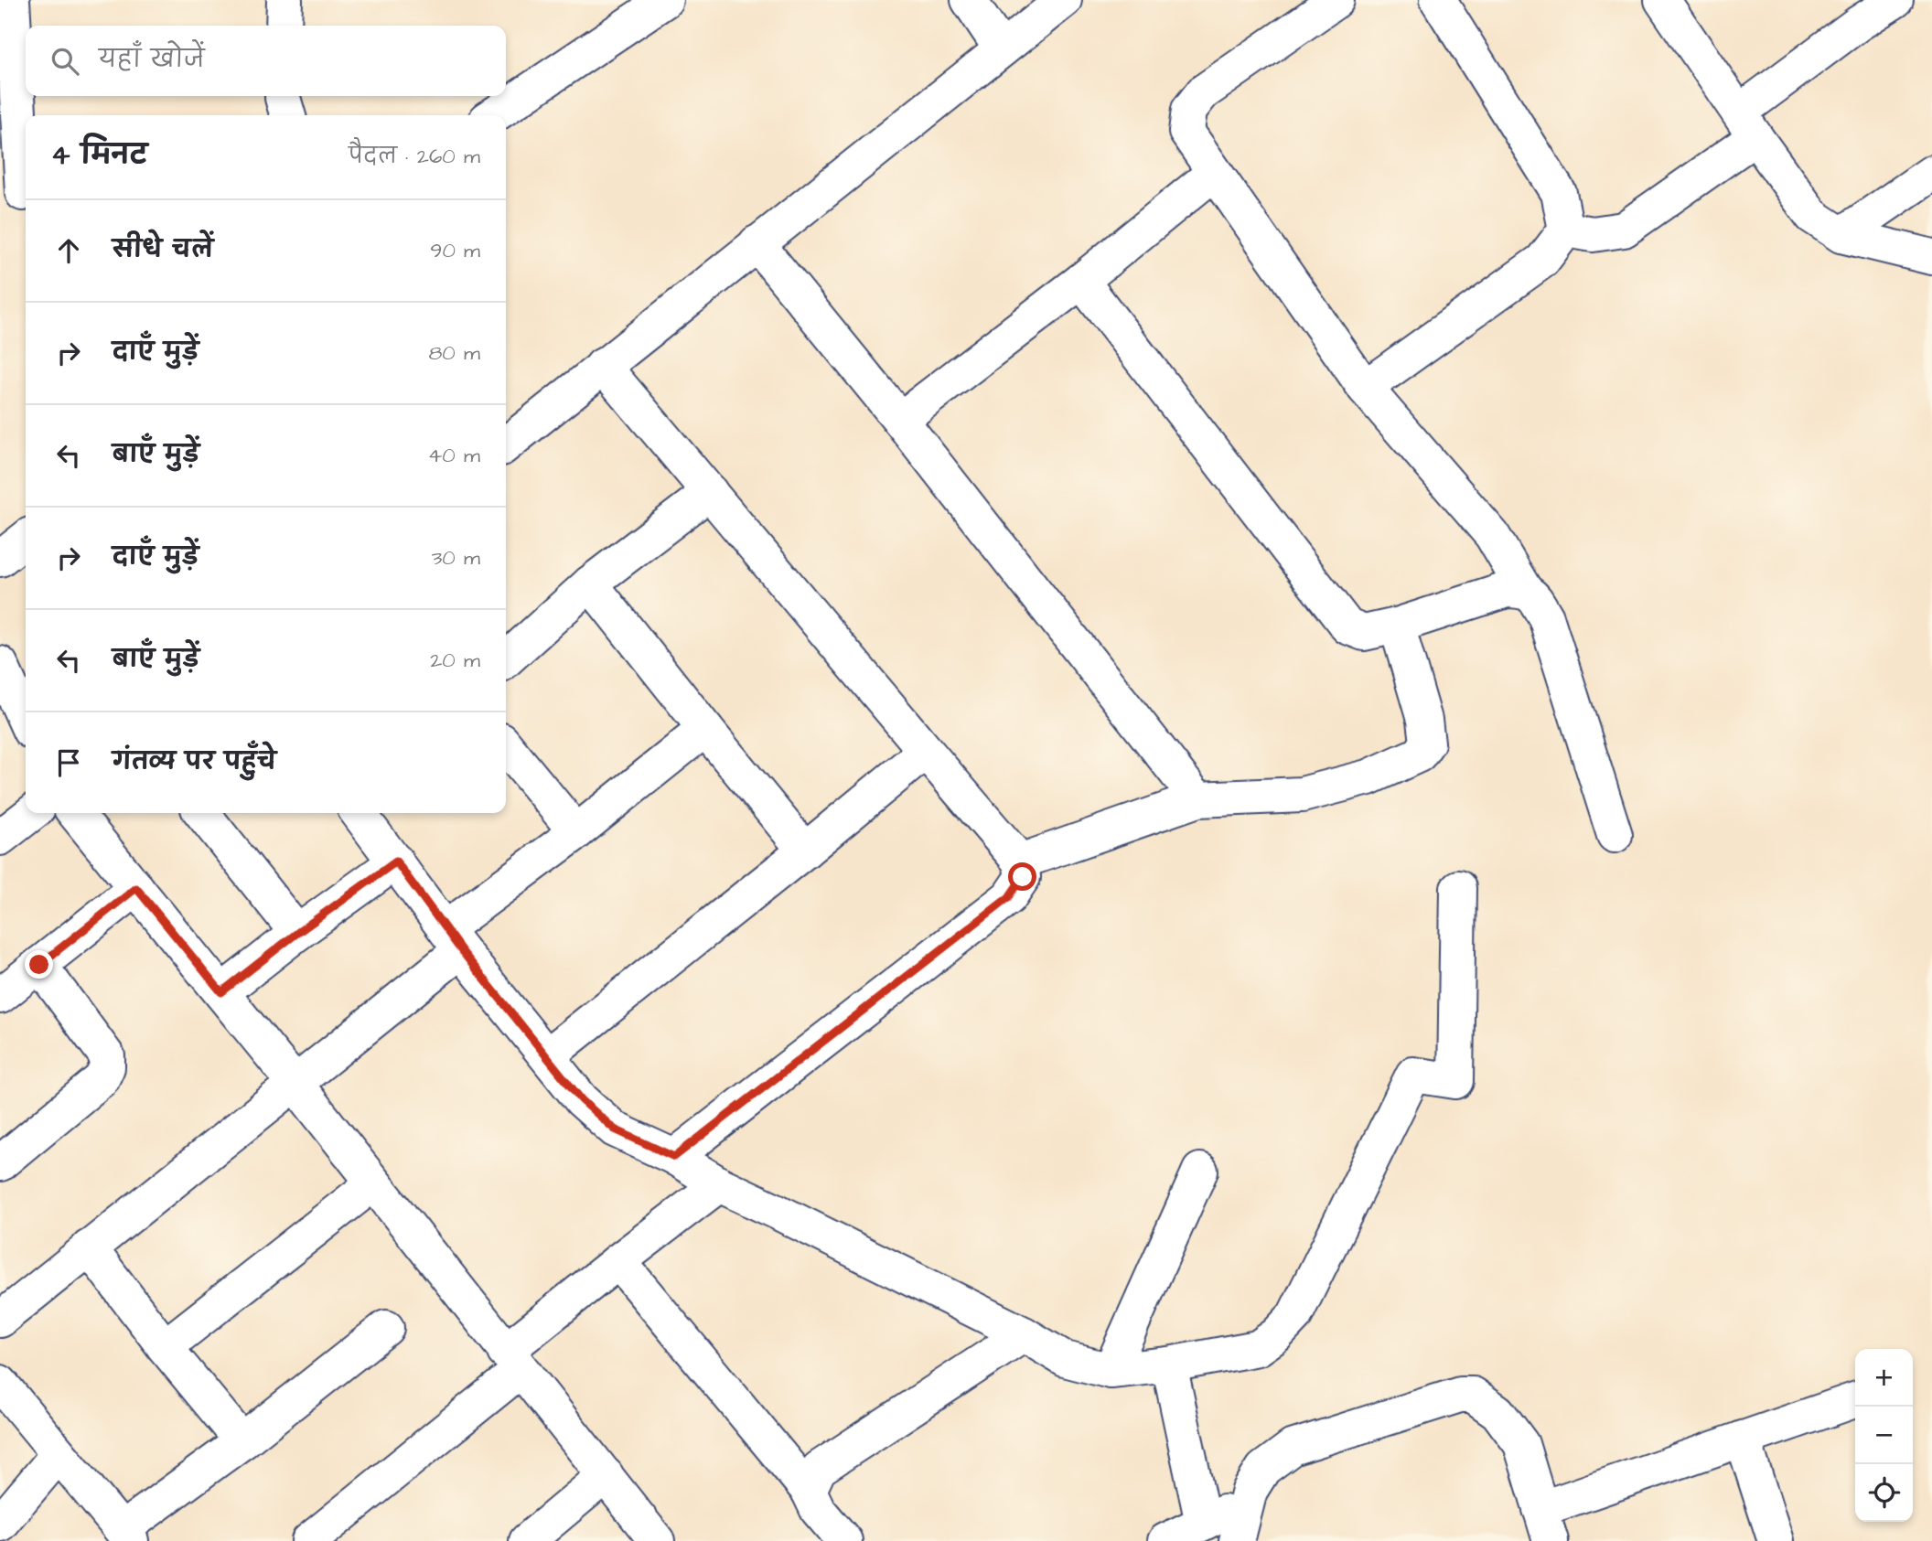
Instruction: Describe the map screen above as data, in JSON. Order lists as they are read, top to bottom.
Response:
{
  "page": {
    "search": "यहाँ खोजें",
    "heading": ["4 मिनट", "पैदल · 260 m"],
    "list": [
      ["सीधे चलें", "90 m"],
      ["दाएँ मुड़ें", "80 m"],
      ["बाएँ मुड़ें", "40 m"],
      ["दाएँ मुड़ें", "30 m"],
      ["बाएँ मुड़ें", "20 m"],
      "गंतव्य पर पहुँचे"
    ],
    "map_buttons": ["+", "−"]
  }
}
